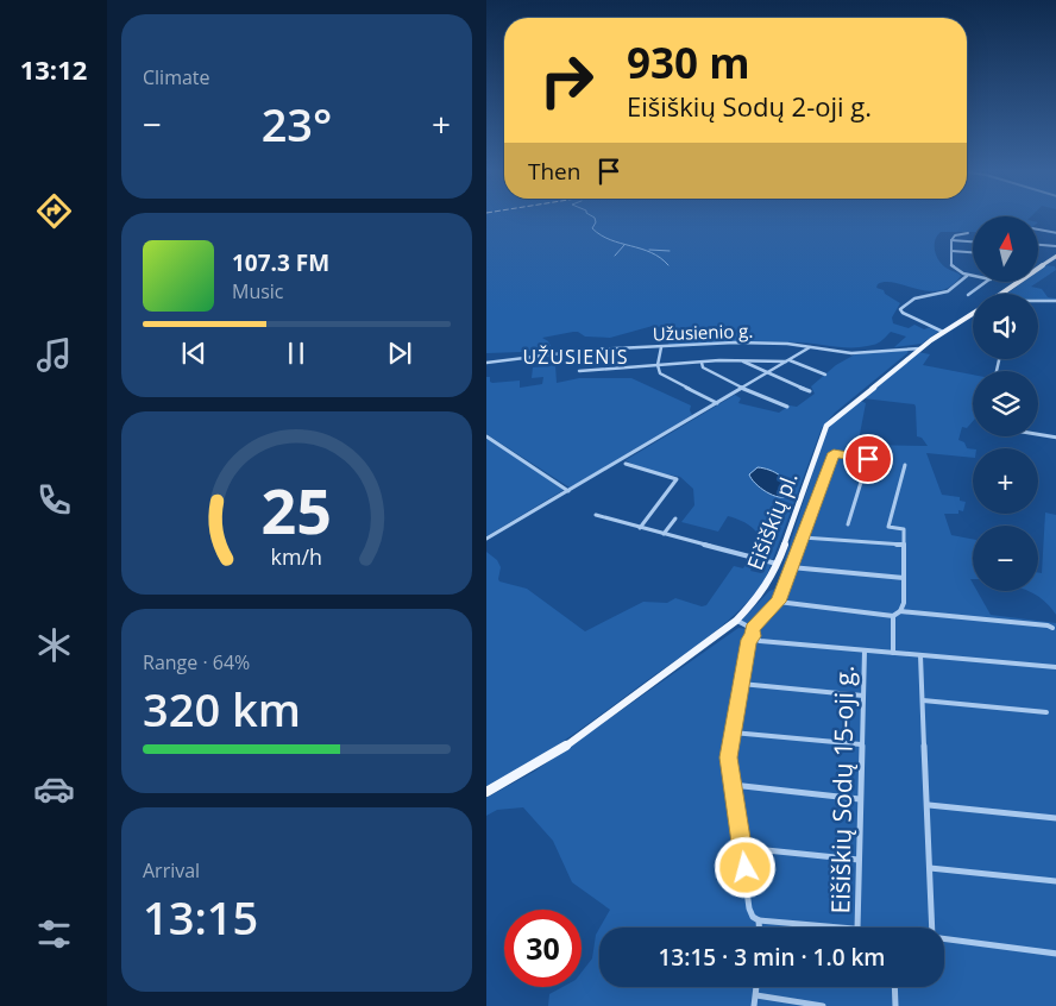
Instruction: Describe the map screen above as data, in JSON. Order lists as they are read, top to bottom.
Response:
{
  "streets": {
    "main road": ["Eišiškių pl."],
    "street": ["Užusienio g.", "Eišiškių Sodų 15-oji g."]
  },
  "crossings": [
    ["Užusienio g.", "Eišiškių pl."]
  ],
  "districts": ["UŽUSIENIS"],
  "north": "top",
  "page": {
    "tabs": "13:12",
    "tile": [
      "Climate",
      ["Range · 64%", "320 km"],
      ["Arrival", "13:15"]
    ],
    "turn": ["930 m", "Eišiškių Sodų 2-oji g."],
    "heat": ["−", "23°", "+"],
    "then": "Then",
    "map_buttons": ["+", "−"],
    "song": ["107.3 FM", "Music"],
    "limit": "30",
    "trip": "13:15 · 3 min · 1.0 km",
    "gauge": ["25", "km/h"]
  }
}
